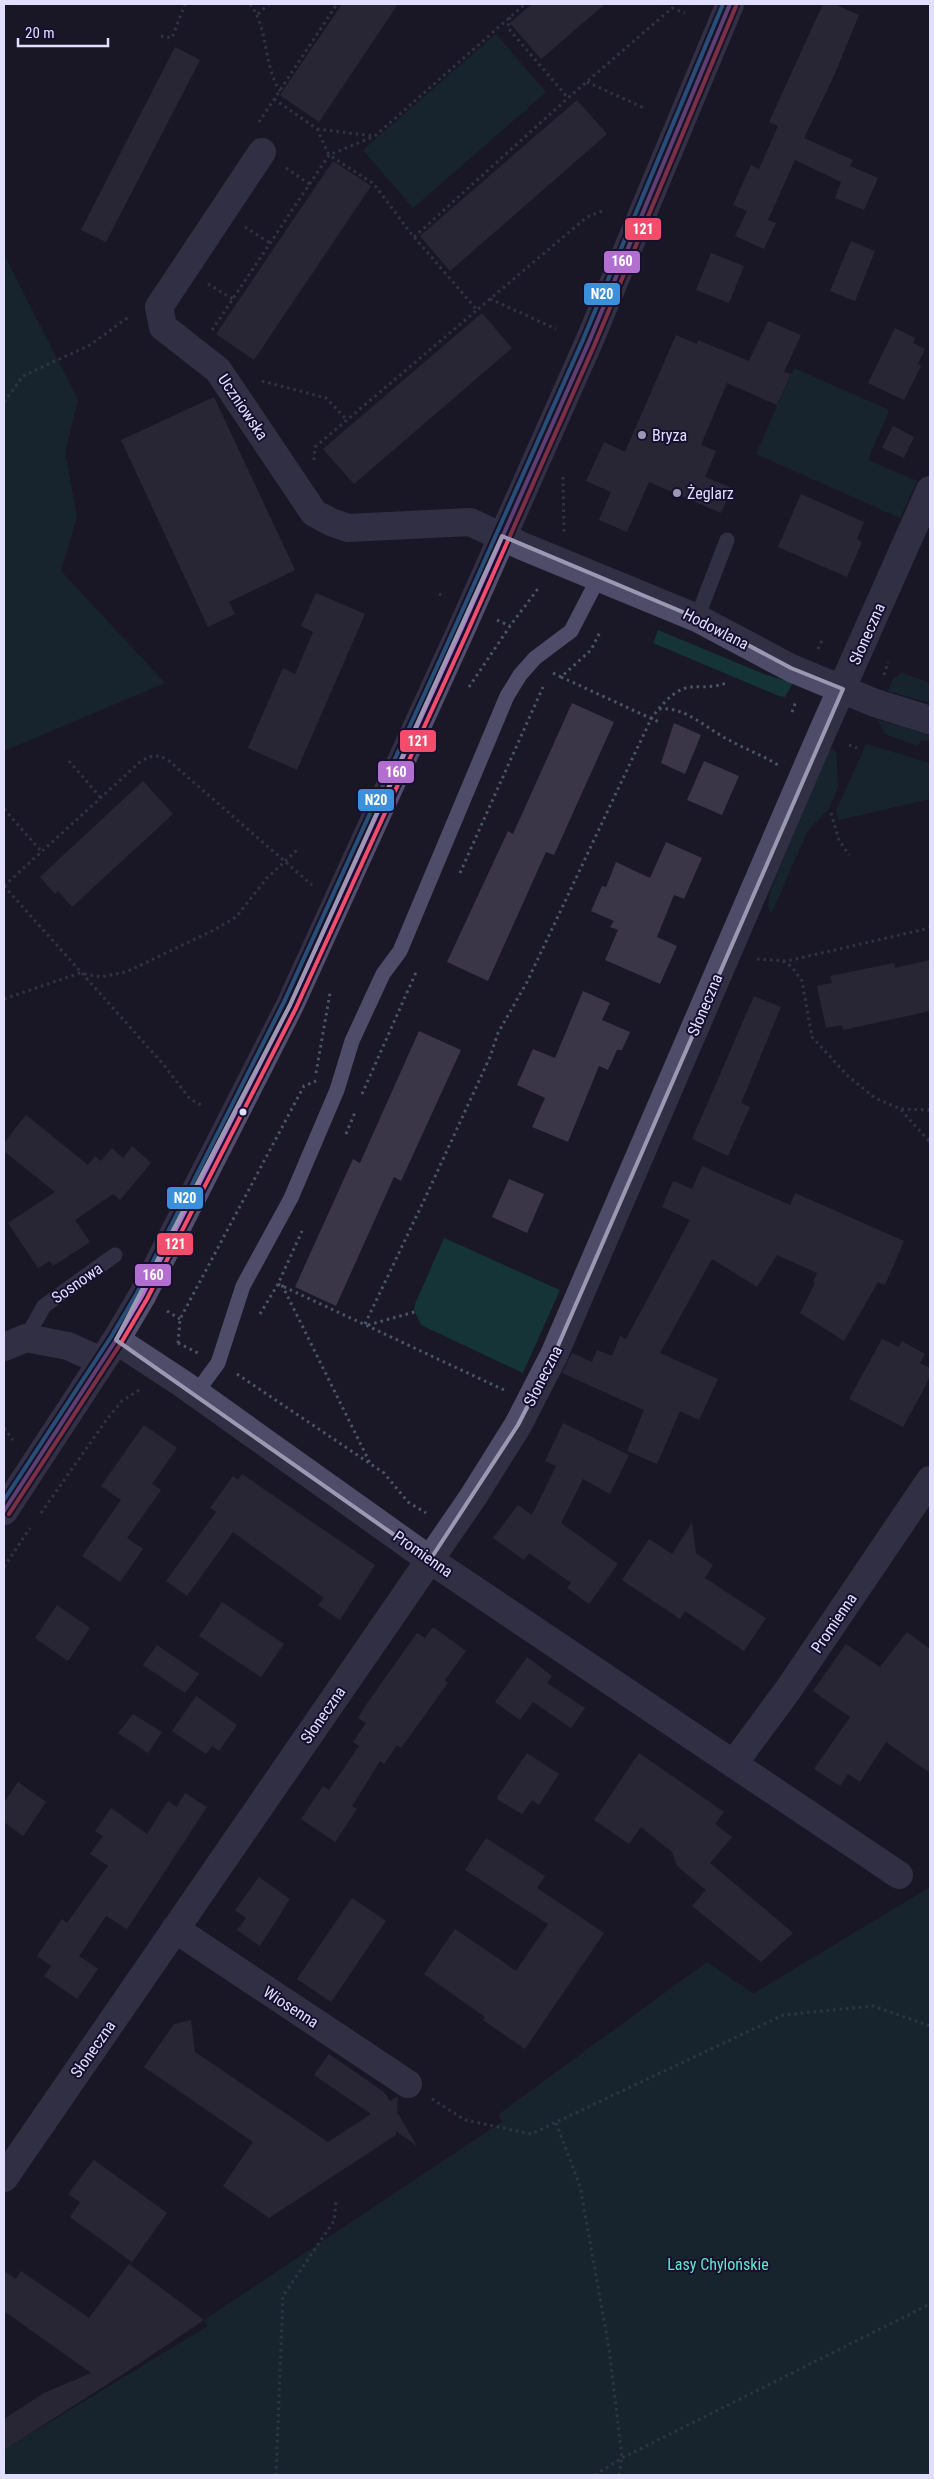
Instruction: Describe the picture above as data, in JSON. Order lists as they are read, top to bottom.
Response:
{
  "streets": {
    "street": [
      "Uczniowska",
      "Hodowlana",
      "Słoneczna",
      "Sosnowa",
      "Promienna",
      "Wiosenna"
    ]
  },
  "crossings": [
    ["Uczniowska", "Hodowlana"],
    ["Hodowlana", "Słoneczna"],
    ["Słoneczna", "Promienna"],
    ["Słoneczna", "Wiosenna"],
    ["Sosnowa", "Promienna"]
  ],
  "parks": ["Lasy Chylońskie"],
  "places": ["Bryza", "Żeglarz"],
  "lines": ["transit line 160", "transit line N20", "transit line 121"],
  "scale_bar": "20 m"
}
